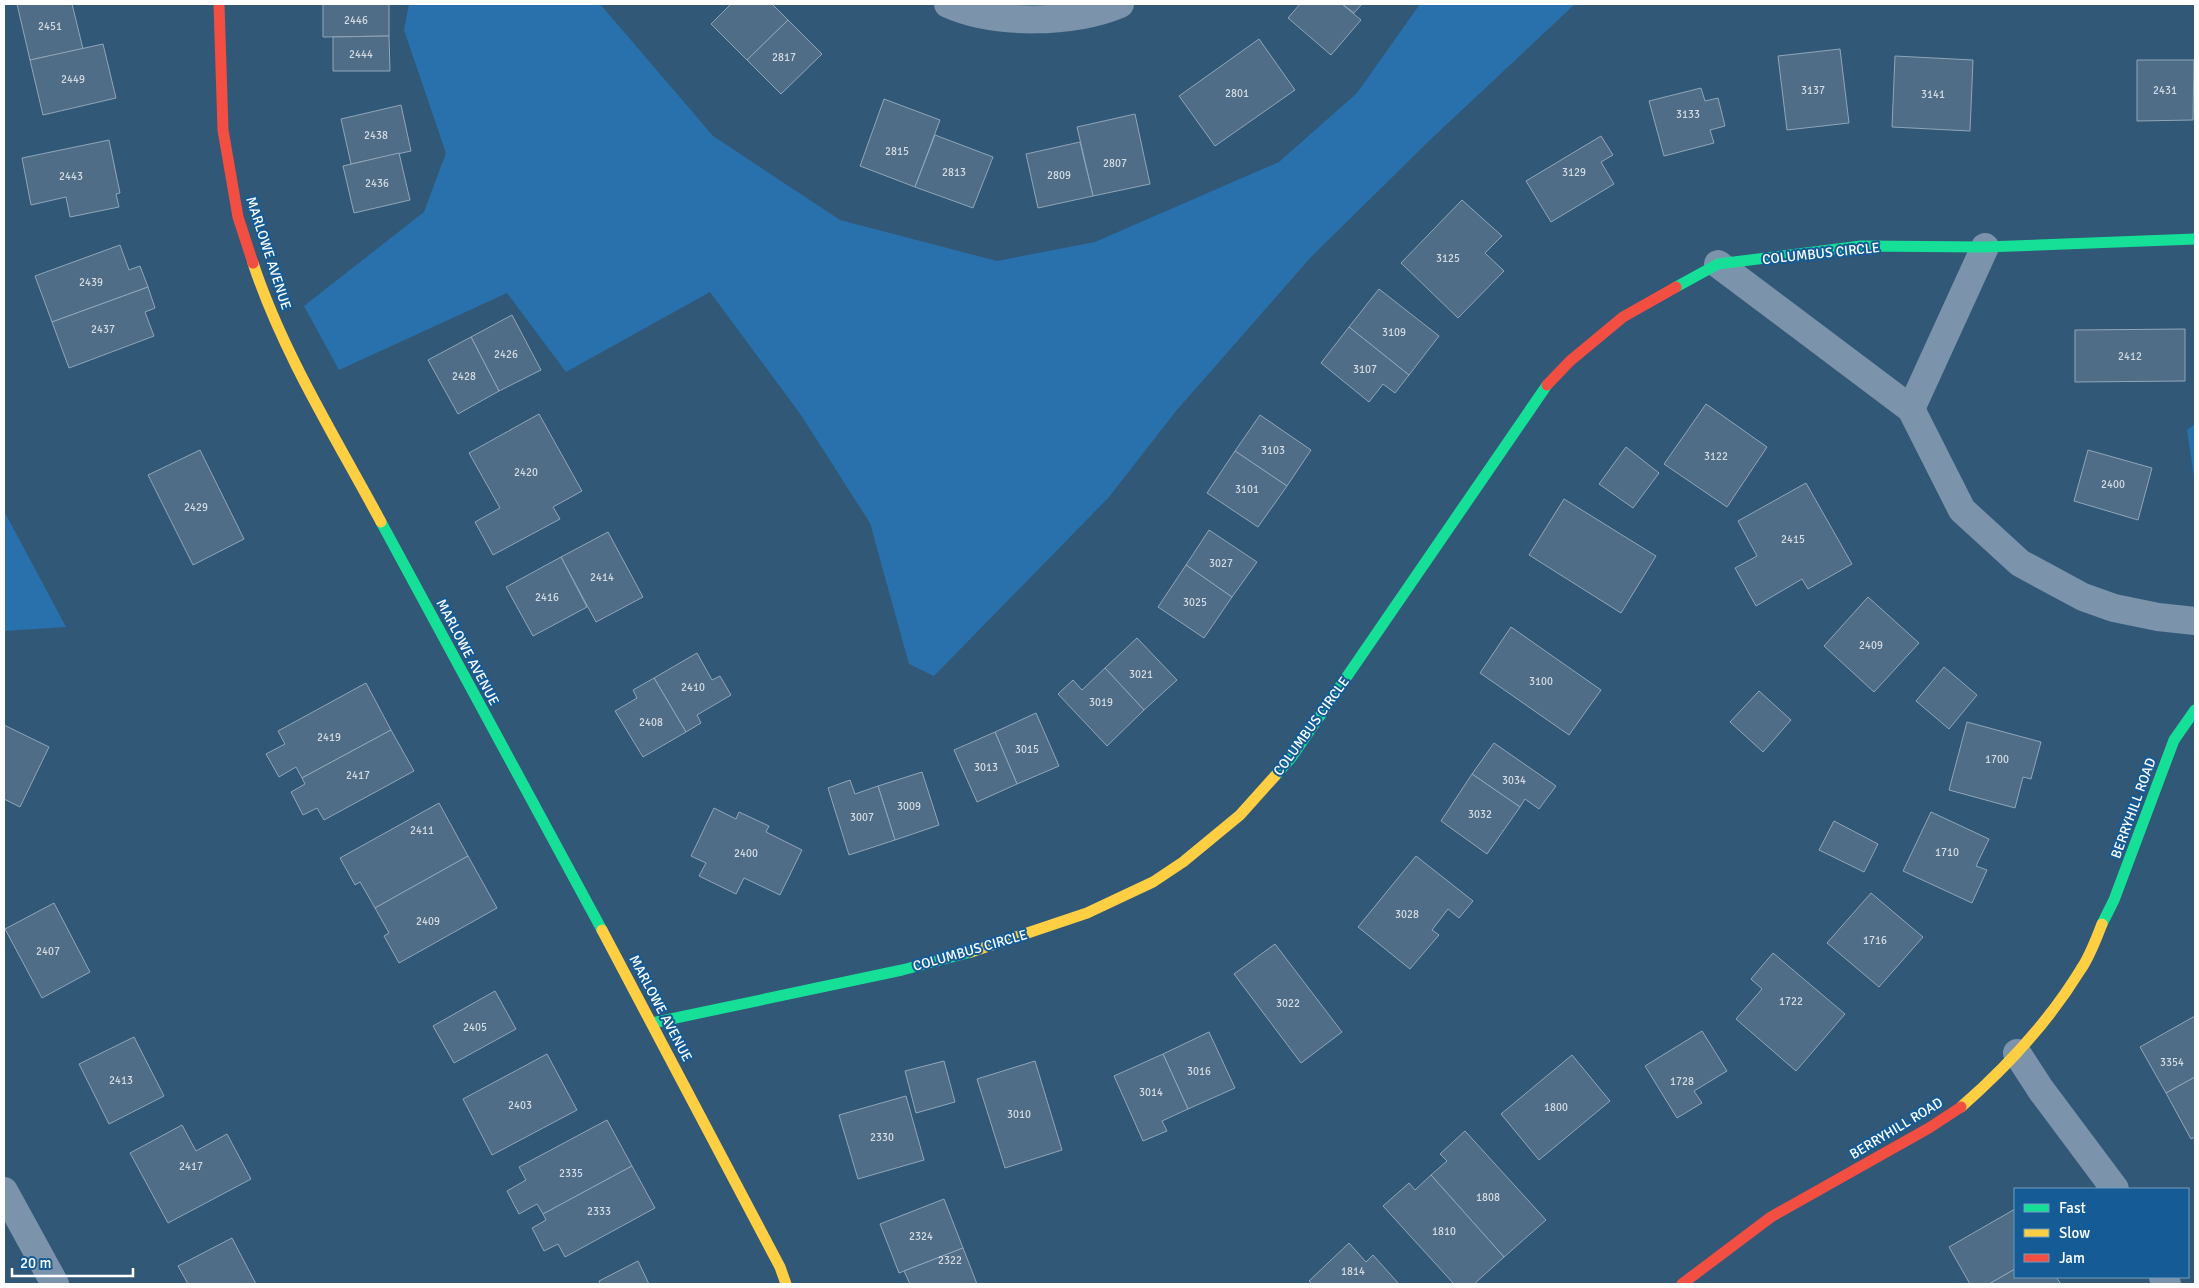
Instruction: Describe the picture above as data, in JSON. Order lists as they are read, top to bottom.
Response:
{
  "streets": {
    "street": ["MARLOWE AVENUE", "COLUMBUS CIRCLE", "BERRYHILL ROAD"]
  },
  "crossings": [
    ["MARLOWE AVENUE", "COLUMBUS CIRCLE"]
  ],
  "house_numbers": [
    "2446",
    "2451",
    "2444",
    "2817",
    "2449",
    "3137",
    "2431",
    "2801",
    "3141",
    "3133",
    "2438",
    "2815",
    "2807",
    "2813",
    "3129",
    "2809",
    "2443",
    "2436",
    "3125",
    "2439",
    "2437",
    "3109",
    "2426",
    "2412",
    "3107",
    "2428",
    "3103",
    "3122",
    "2420",
    "2400",
    "3101",
    "2429",
    "2415",
    "3027",
    "2414",
    "2416",
    "3025",
    "2409",
    "3021",
    "3100",
    "2410",
    "3019",
    "2408",
    "2419",
    "3015",
    "1700",
    "3013",
    "2417",
    "3034",
    "3009",
    "3032",
    "3007",
    "2411",
    "1710",
    "2400",
    "3028",
    "2409",
    "1716",
    "2407",
    "1722",
    "3022",
    "2405",
    "3354",
    "3016",
    "2413",
    "1728",
    "3014",
    "2403",
    "1800",
    "3010",
    "2330",
    "2417",
    "2335",
    "1808",
    "2333",
    "1810",
    "2324",
    "2322",
    "1814"
  ],
  "legend": ["Fast", "Slow", "Jam"],
  "scale_bar": "20 m"
}
